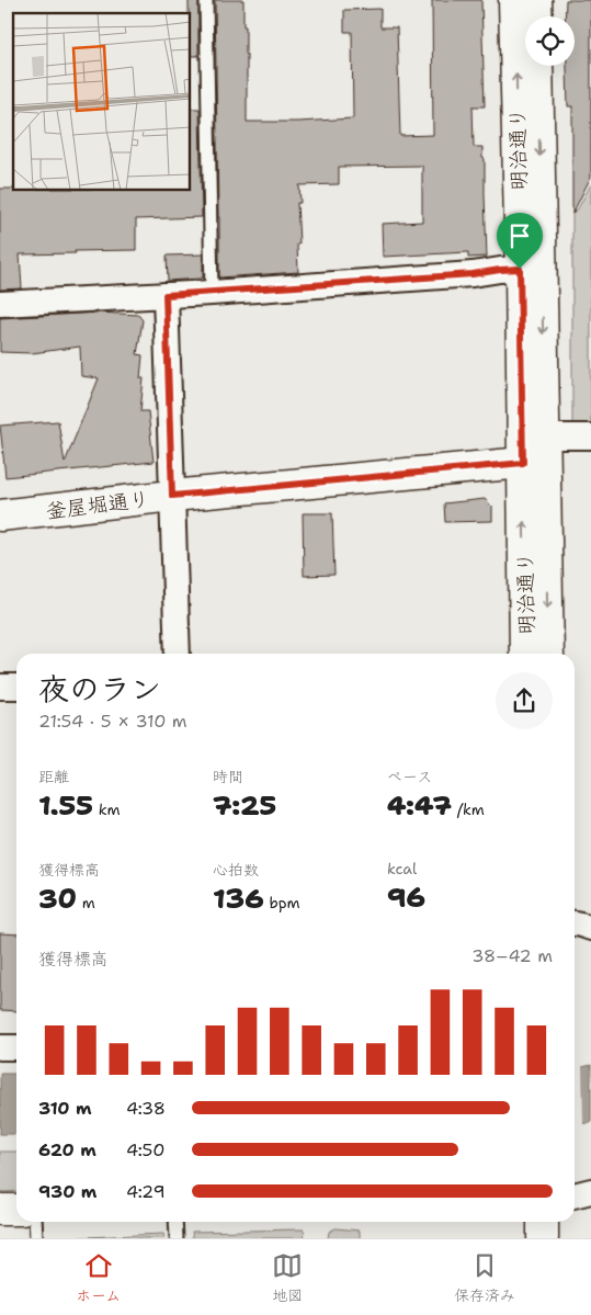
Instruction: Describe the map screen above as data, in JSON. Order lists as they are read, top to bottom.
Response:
{
  "streets": {
    "main road": ["明治通り", "釜屋堀通り"]
  },
  "crossings": [
    ["明治通り", "釜屋堀通り"]
  ],
  "page": {
    "heading": ["夜のラン", "21:54 · 5 × 310 m"],
    "stats": [
      ["距離", "1.55 km"],
      ["時間", "7:25"],
      ["ペース", "4:47 /km"],
      ["獲得標高", "30 m"],
      ["心拍数", "136 bpm"],
      ["kcal", "96"]
    ],
    "chart": ["獲得標高", "38–42 m"],
    "list": [
      {
        "name": "310 m",
        "note": "4:38"
      },
      {
        "name": "620 m",
        "note": "4:50"
      },
      {
        "name": "930 m",
        "note": "4:29"
      }
    ],
    "tabs": ["ホーム", "地図", "保存済み"]
  }
}
